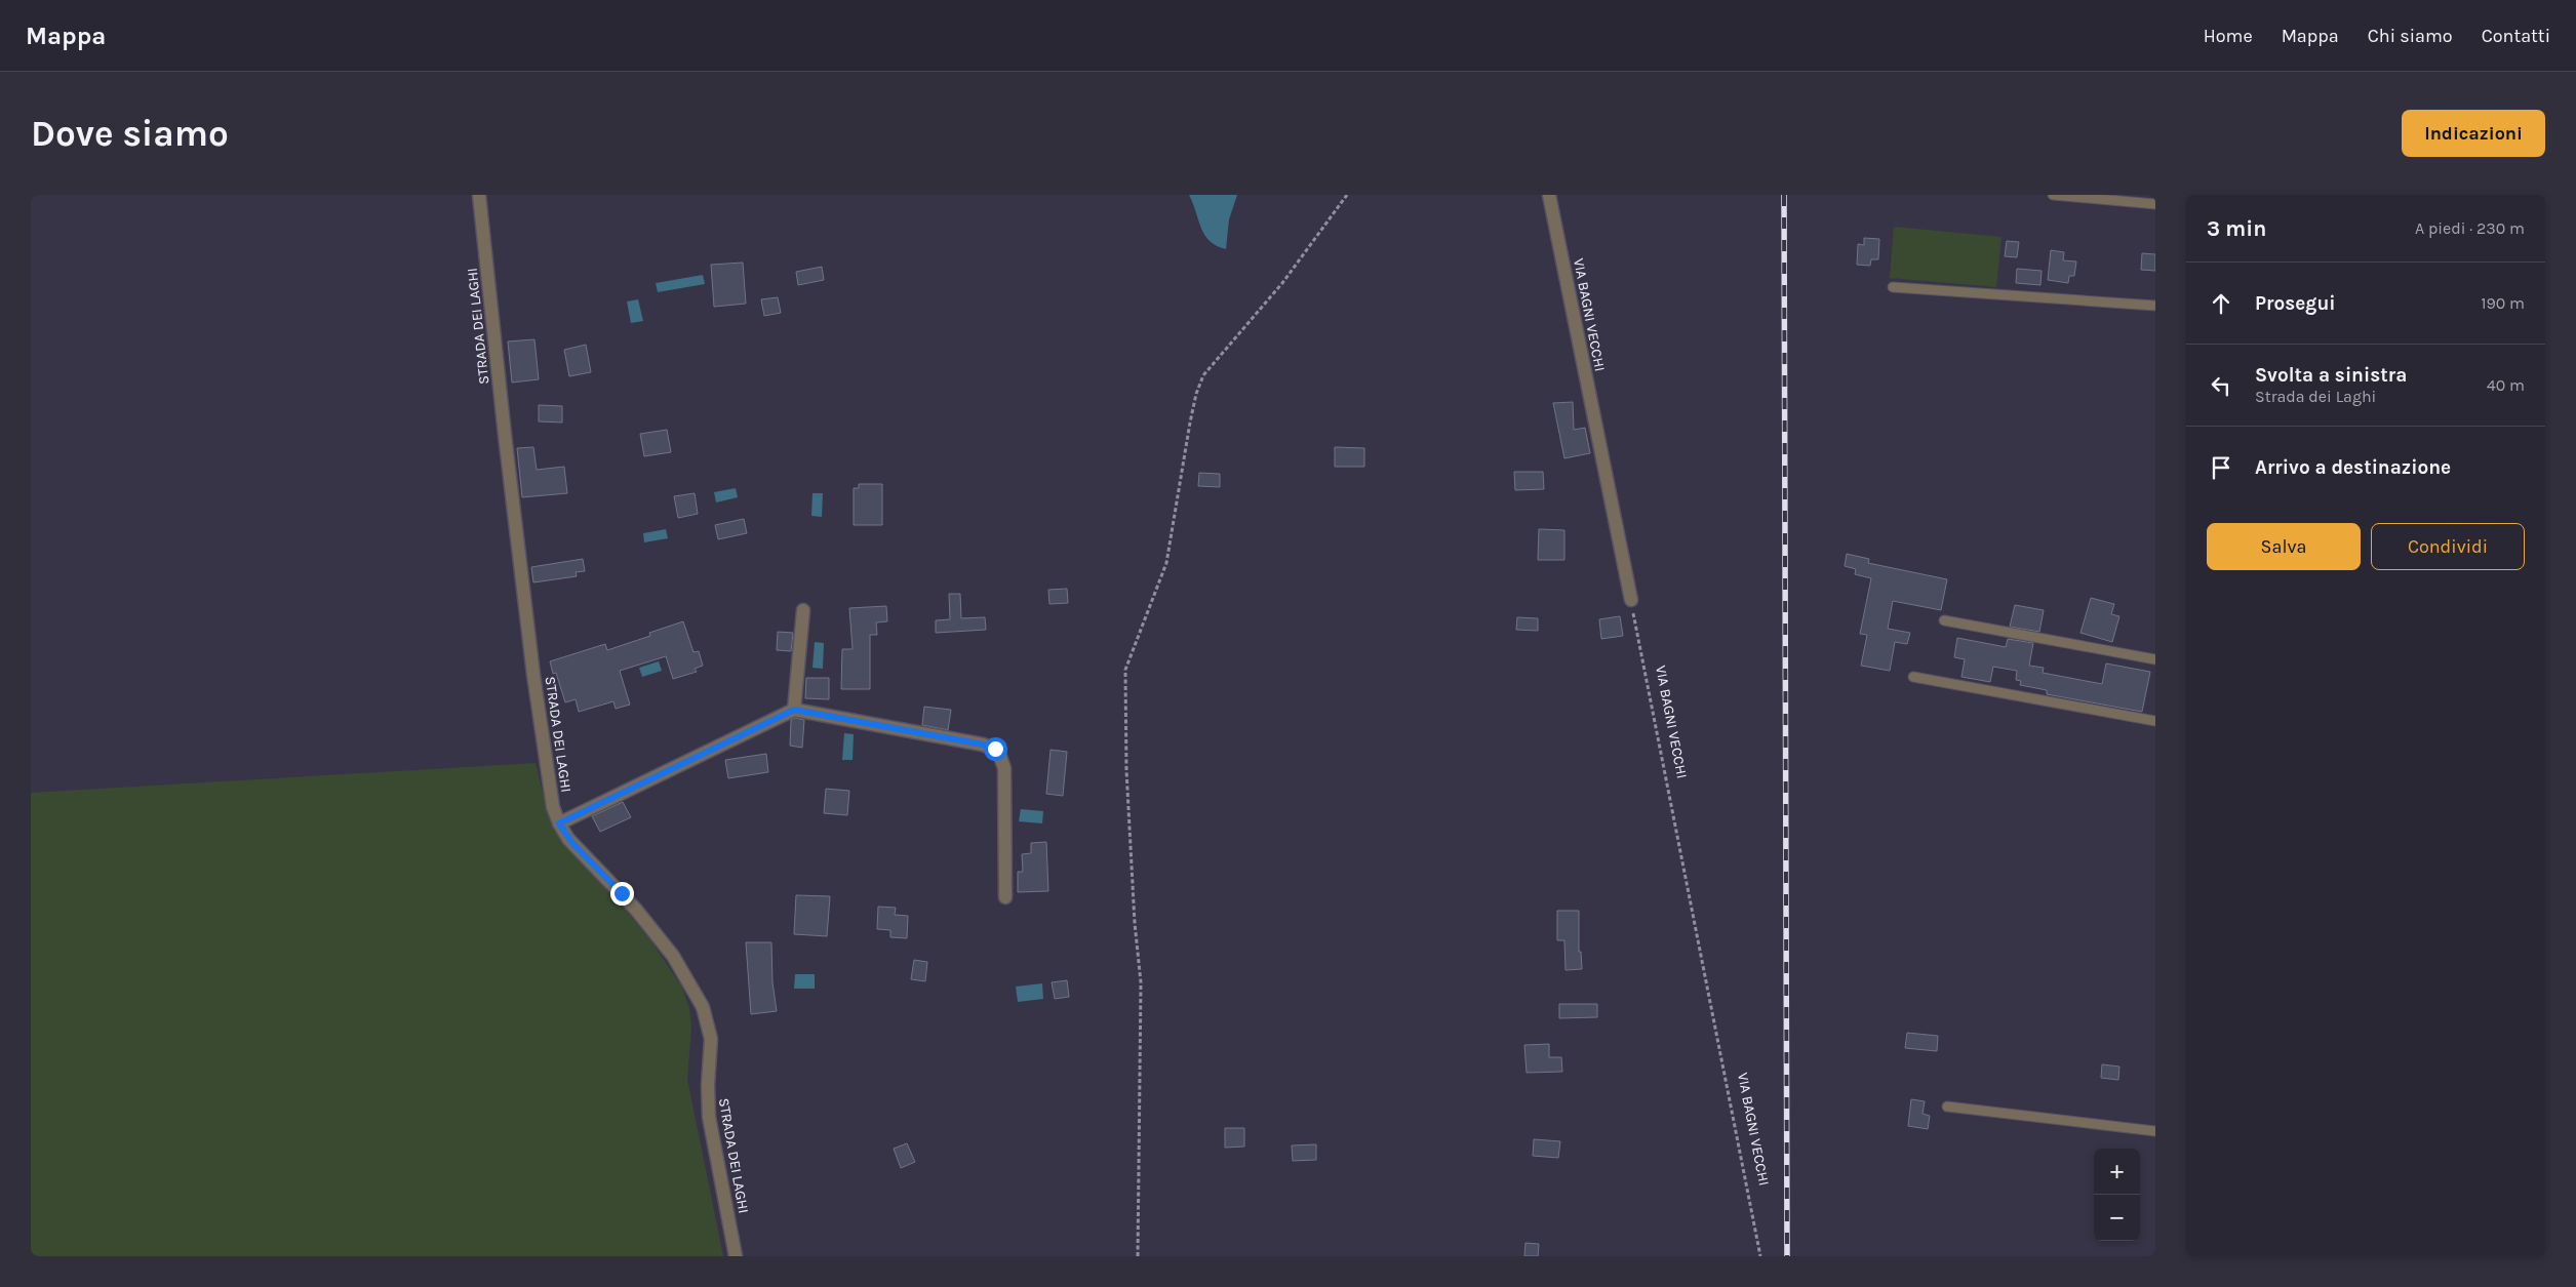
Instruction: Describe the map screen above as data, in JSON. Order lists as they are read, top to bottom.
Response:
{
  "streets": {
    "street": ["VIA BAGNI VECCHI", "STRADA DEI LAGHI"]
  },
  "page": {
    "header": "Mappa",
    "nav": [
      "Home",
      "Mappa",
      "Chi siamo",
      "Contatti"
    ],
    "buttons": [
      "Indicazioni",
      ["Salva", "Condividi"]
    ],
    "title": "Dove siamo",
    "heading": ["3 min", "A piedi · 230 m"],
    "list": [
      ["Prosegui", "190 m"],
      ["Svolta a sinistra", "Strada dei Laghi", "40 m"],
      "Arrivo a destinazione"
    ],
    "map_buttons": ["+", "−"]
  }
}
